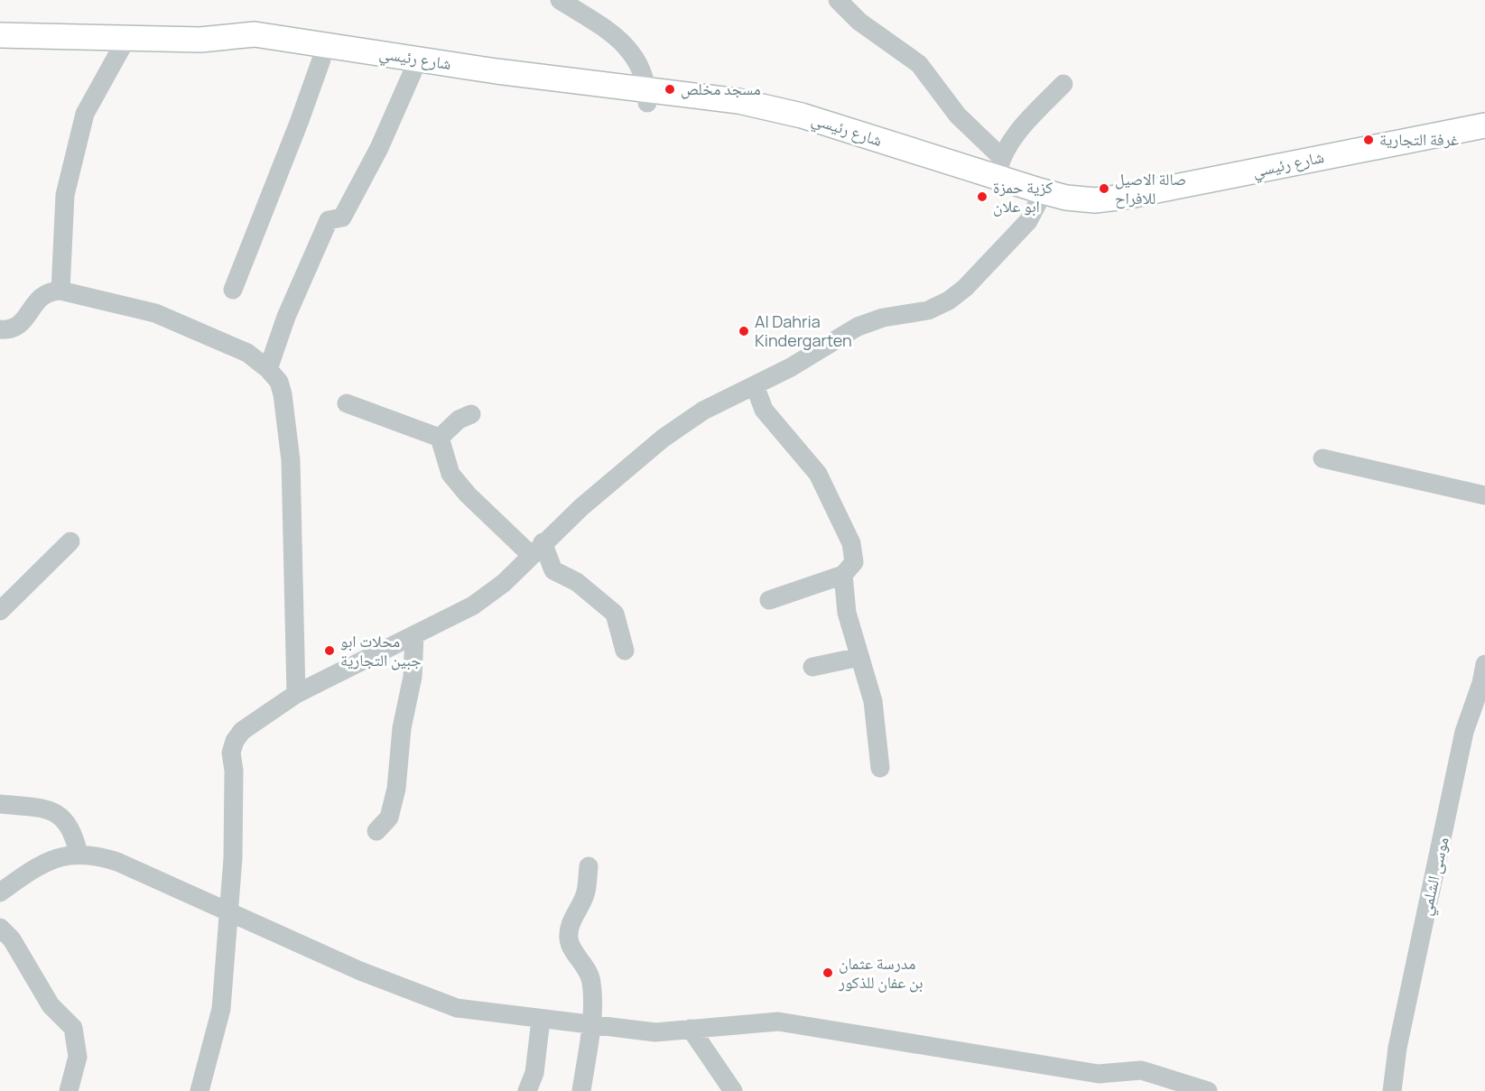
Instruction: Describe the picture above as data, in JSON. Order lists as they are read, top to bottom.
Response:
{
  "streets": {
    "main road": ["شارع رئيسي"],
    "street": ["موسى الشلمي"]
  },
  "places": [
    "مسجد مخلص",
    "غرفة التجارية",
    "صالة الاصيل للافراح",
    "كزية حمزة ابو علان",
    "Al Dahria Kindergarten",
    "محلات ابو جبين التجارية",
    "مدرسة عثمان بن عفان للذكور"
  ]
}
